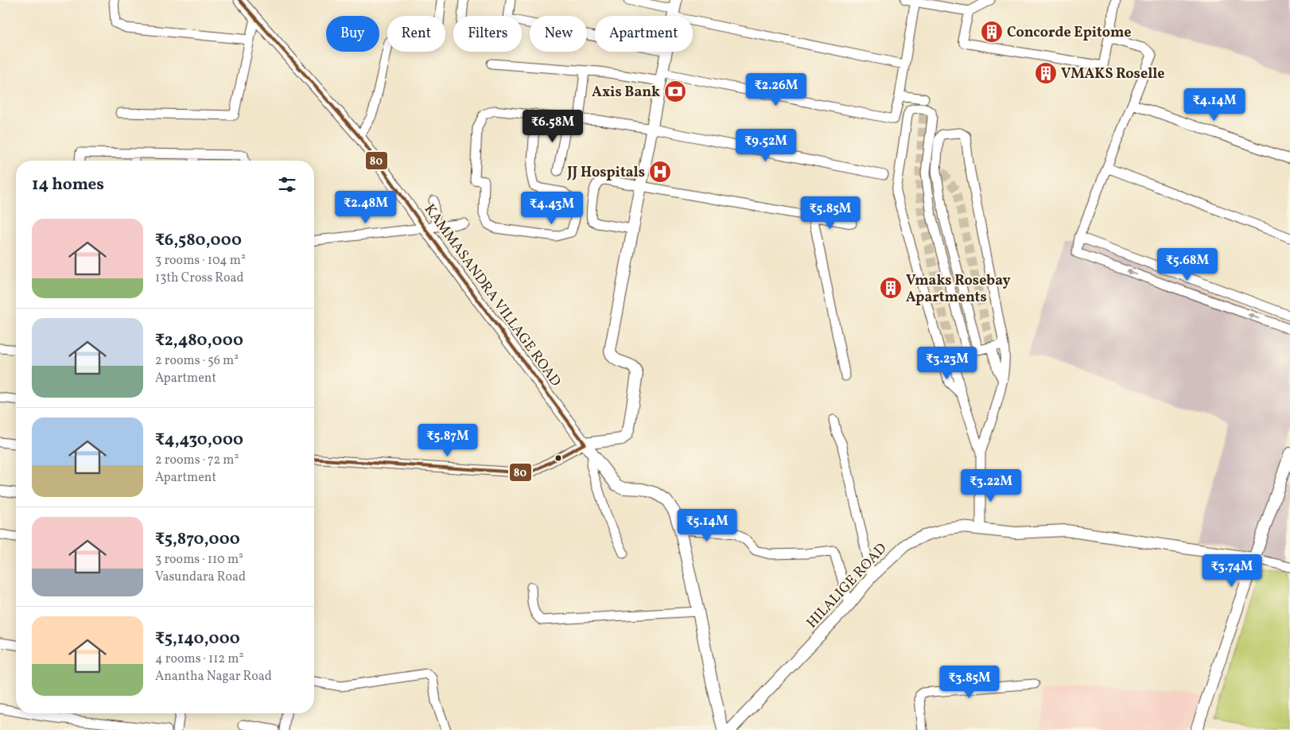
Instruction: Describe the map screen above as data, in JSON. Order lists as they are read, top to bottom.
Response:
{
  "streets": {
    "street": ["KAMMASANDRA VILLAGE ROAD", "HILALIGE ROAD"]
  },
  "places": {
    "building": ["Concorde Epitome", "VMAKS Roselle", "Vmaks Rosebay Apartments"],
    "bank": ["Axis Bank"],
    "hospital": ["JJ Hospitals"]
  },
  "lines": ["transit line 80"],
  "page": {
    "chip": [
      "Buy",
      "Rent",
      "Filters",
      "New",
      "Apartment"
    ],
    "price": [
      "₹2.26M",
      "₹4.14M",
      "₹6.58M",
      "₹9.52M",
      "₹2.48M",
      "₹4.43M",
      "₹5.85M",
      "₹5.68M",
      "₹3.23M",
      "₹5.87M",
      "₹3.22M",
      "₹5.14M",
      "₹3.74M",
      "₹3.85M"
    ],
    "heading": "14 homes",
    "list": [
      {
        "name": "₹6,580,000",
        "note": "3 rooms · 104 m² · 13th Cross Road"
      },
      {
        "name": "₹2,480,000",
        "note": "2 rooms · 56 m² · Apartment"
      },
      {
        "name": "₹4,430,000",
        "note": "2 rooms · 72 m² · Apartment"
      },
      {
        "name": "₹5,870,000",
        "note": "3 rooms · 110 m² · Vasundara Road"
      },
      {
        "name": "₹5,140,000",
        "note": "4 rooms · 112 m² · Anantha Nagar Road"
      }
    ]
  }
}
